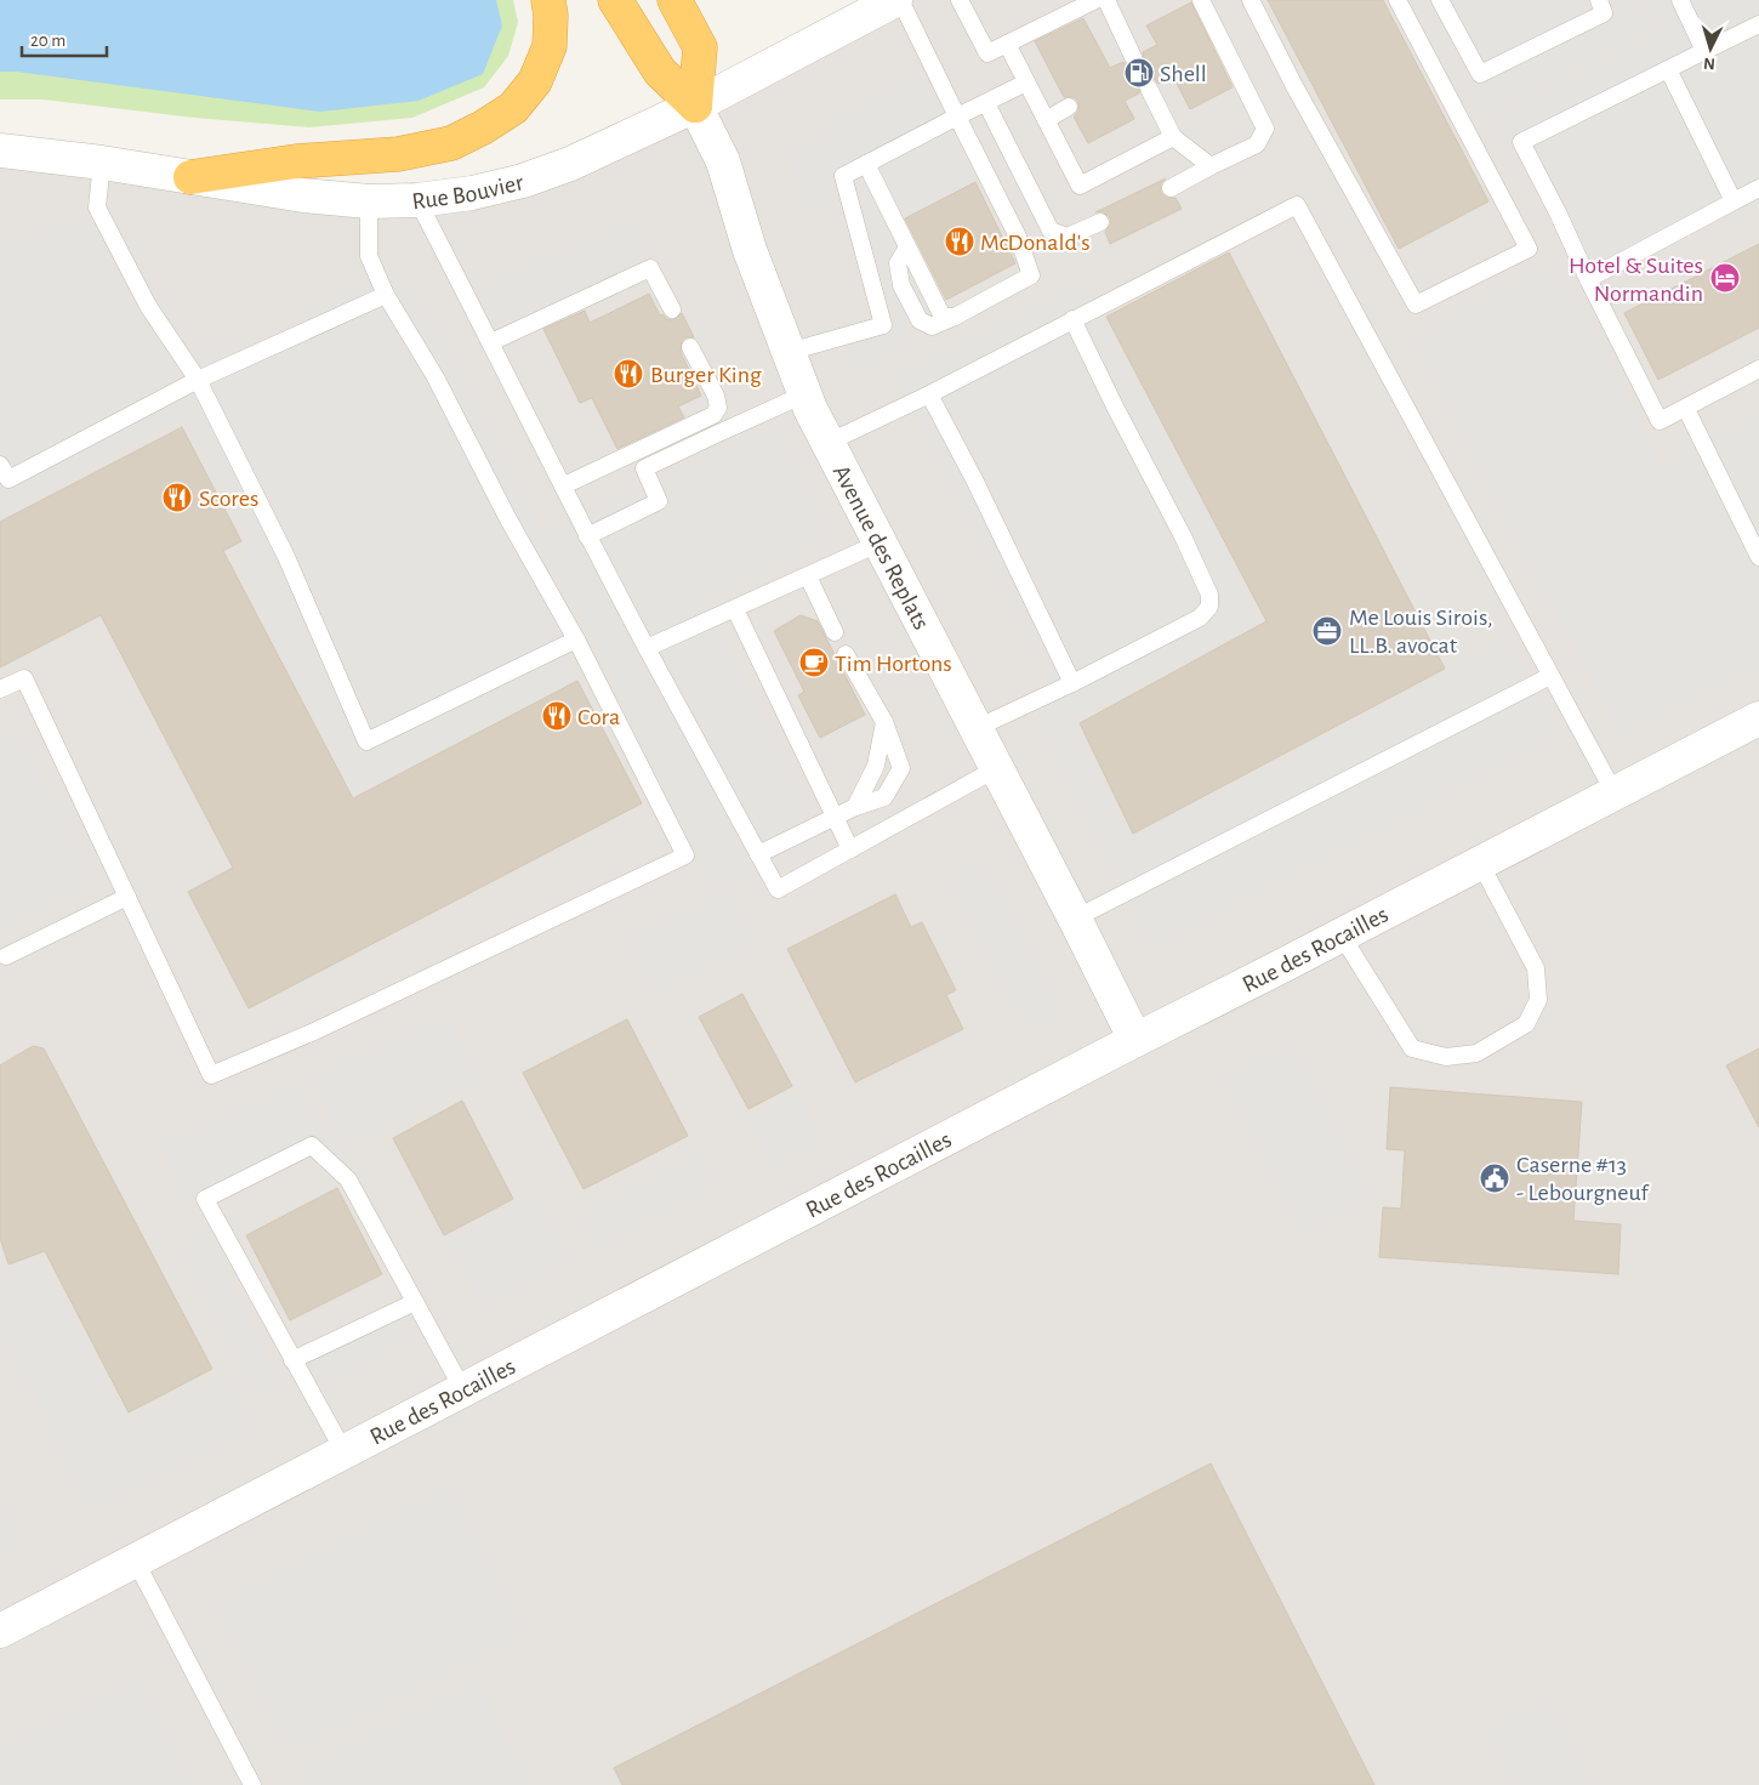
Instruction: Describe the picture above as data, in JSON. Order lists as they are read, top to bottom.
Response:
{
  "streets": {
    "street": ["Rue Bouvier", "Avenue des Replats", "Rue des Rocailles"]
  },
  "crossings": [
    ["Rue Bouvier", "Avenue des Replats"],
    ["Avenue des Replats", "Rue des Rocailles"]
  ],
  "places": {
    "fuel station": ["Shell"],
    "restaurant": [
      "McDonald's",
      "Burger King",
      "Scores",
      "Cora"
    ],
    "hotel": ["Hotel & Suites Normandin"],
    "office": ["Me Louis Sirois, LL.B. avocat"],
    "cafe": ["Tim Hortons"],
    "public building": ["Caserne #13 - Lebourgneuf"]
  },
  "scale_bar": "20 m",
  "north": "bottom"
}
